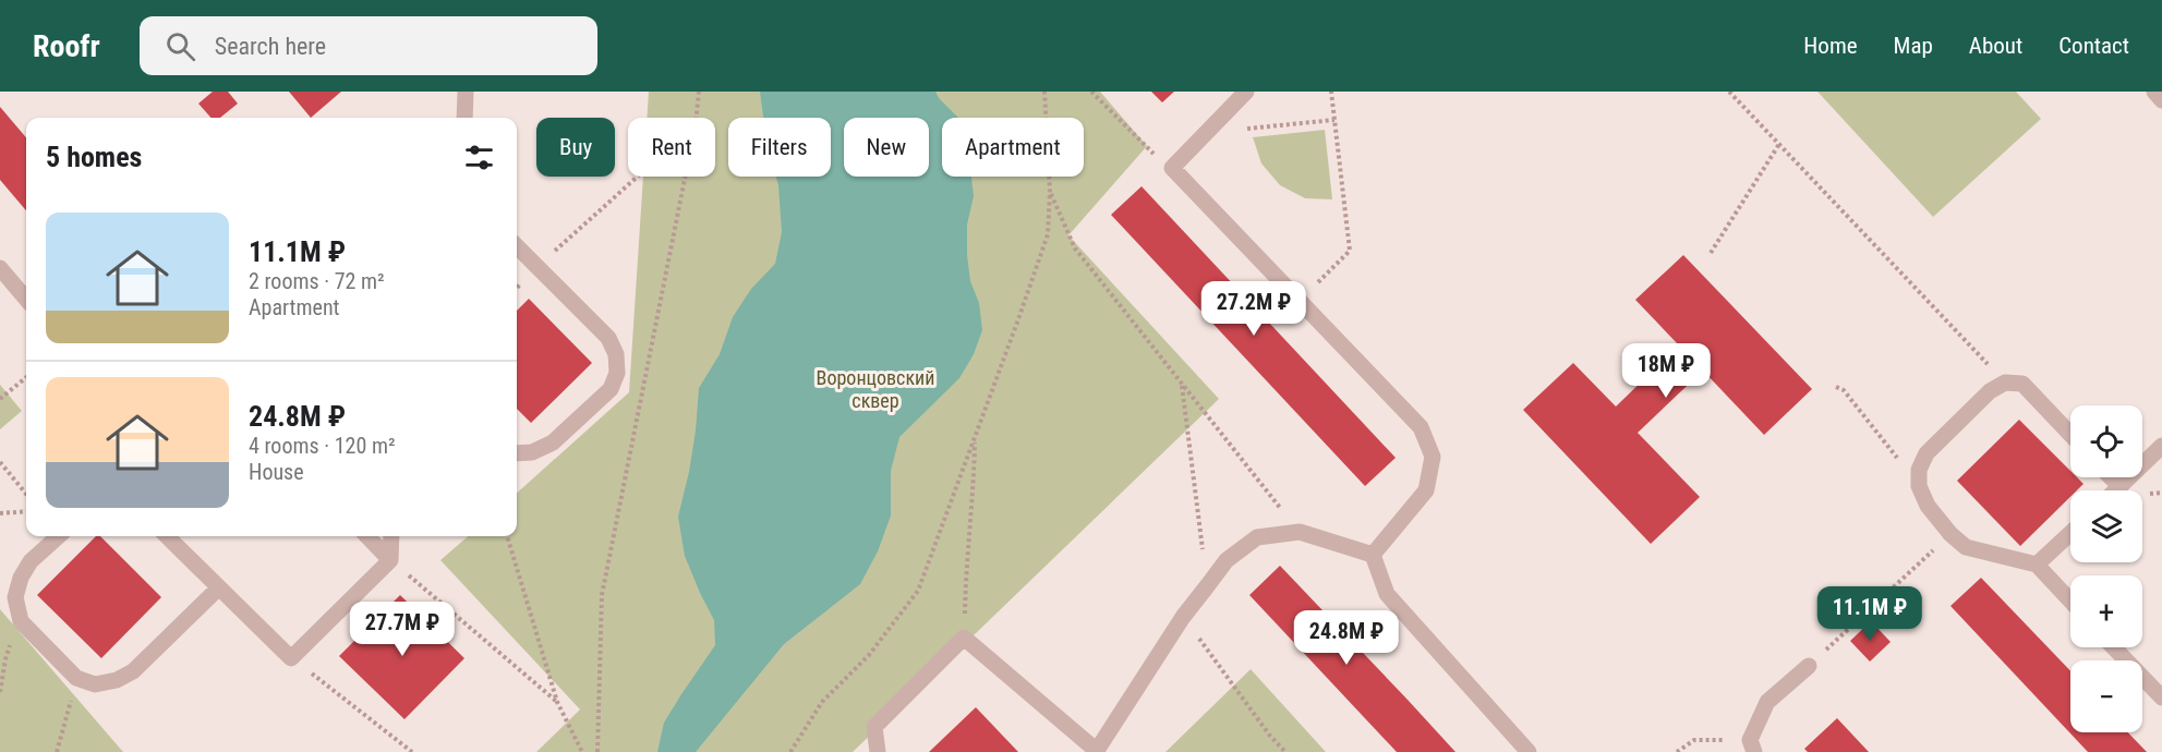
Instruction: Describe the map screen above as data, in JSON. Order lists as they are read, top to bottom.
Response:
{
  "parks": ["Воронцовский сквер"],
  "page": {
    "header": "Roofr",
    "search": "Search here",
    "nav": [
      "Home",
      "Map",
      "About",
      "Contact"
    ],
    "chip": [
      "Buy",
      "Rent",
      "Filters",
      "New",
      "Apartment"
    ],
    "heading": "5 homes",
    "list": [
      {
        "name": "11.1M ₽",
        "note": "2 rooms · 72 m² · Apartment"
      },
      {
        "name": "24.8M ₽",
        "note": "4 rooms · 120 m² · House"
      }
    ],
    "price": [
      "27.2M ₽",
      "18M ₽",
      "11.1M ₽",
      "27.7M ₽",
      "24.8M ₽"
    ],
    "map_buttons": ["+", "−"]
  }
}
